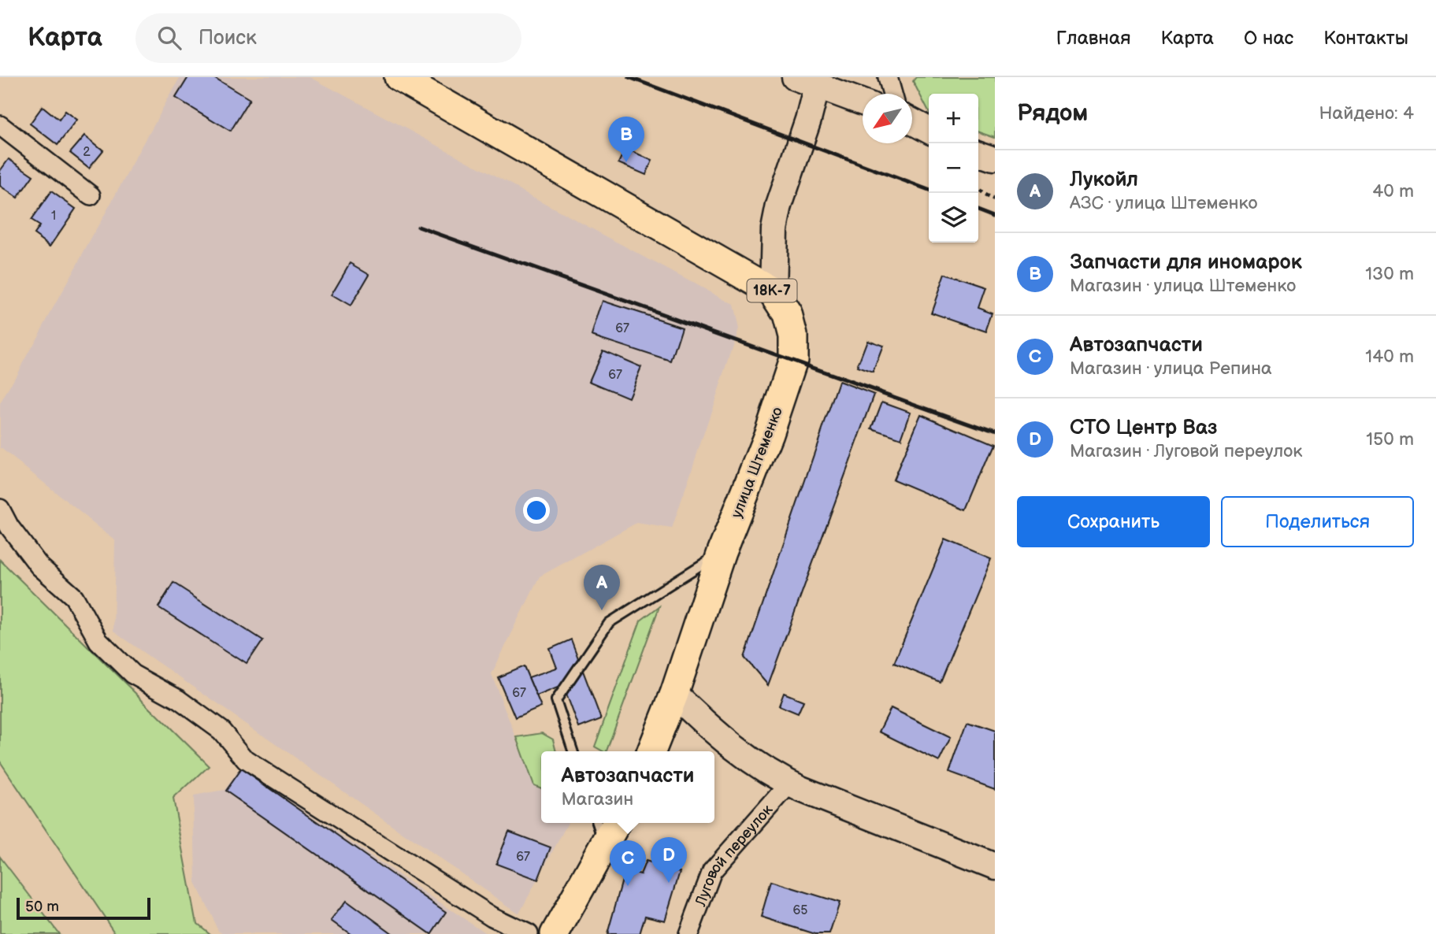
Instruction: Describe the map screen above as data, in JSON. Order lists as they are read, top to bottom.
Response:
{
  "streets": {
    "main road": ["18К-7", "улица Штеменко"],
    "street": ["Луговой переулок"]
  },
  "crossings": [
    ["18К-7", "улица Штеменко"]
  ],
  "house_numbers": [
    "2",
    "1",
    "67",
    "67",
    "67",
    "67",
    "65"
  ],
  "scale_bar": "50 m",
  "north": "bottom left",
  "page": {
    "header": "Карта",
    "search": "Поиск",
    "nav": [
      "Главная",
      "Карта",
      "О нас",
      "Контакты"
    ],
    "heading": ["Рядом", "Найдено: 4"],
    "map_buttons": ["+", "−"],
    "pins": [
      "B",
      "A",
      "D",
      "C"
    ],
    "list": [
      {
        "mark": "A",
        "name": "Лукойл",
        "note": "АЗС · улица Штеменко",
        "value": "40 m"
      },
      {
        "mark": "B",
        "name": "Запчасти для иномарок",
        "note": "Магазин · улица Штеменко",
        "value": "130 m"
      },
      {
        "mark": "C",
        "name": "Автозапчасти",
        "note": "Магазин · улица Репина",
        "value": "140 m"
      },
      {
        "mark": "D",
        "name": "СТО Центр Ваз",
        "note": "Магазин · Луговой переулок",
        "value": "150 m"
      }
    ],
    "buttons": ["Сохранить", "Поделиться"],
    "popup": ["Автозапчасти", "Магазин"],
    "scale": "50 m"
  }
}
